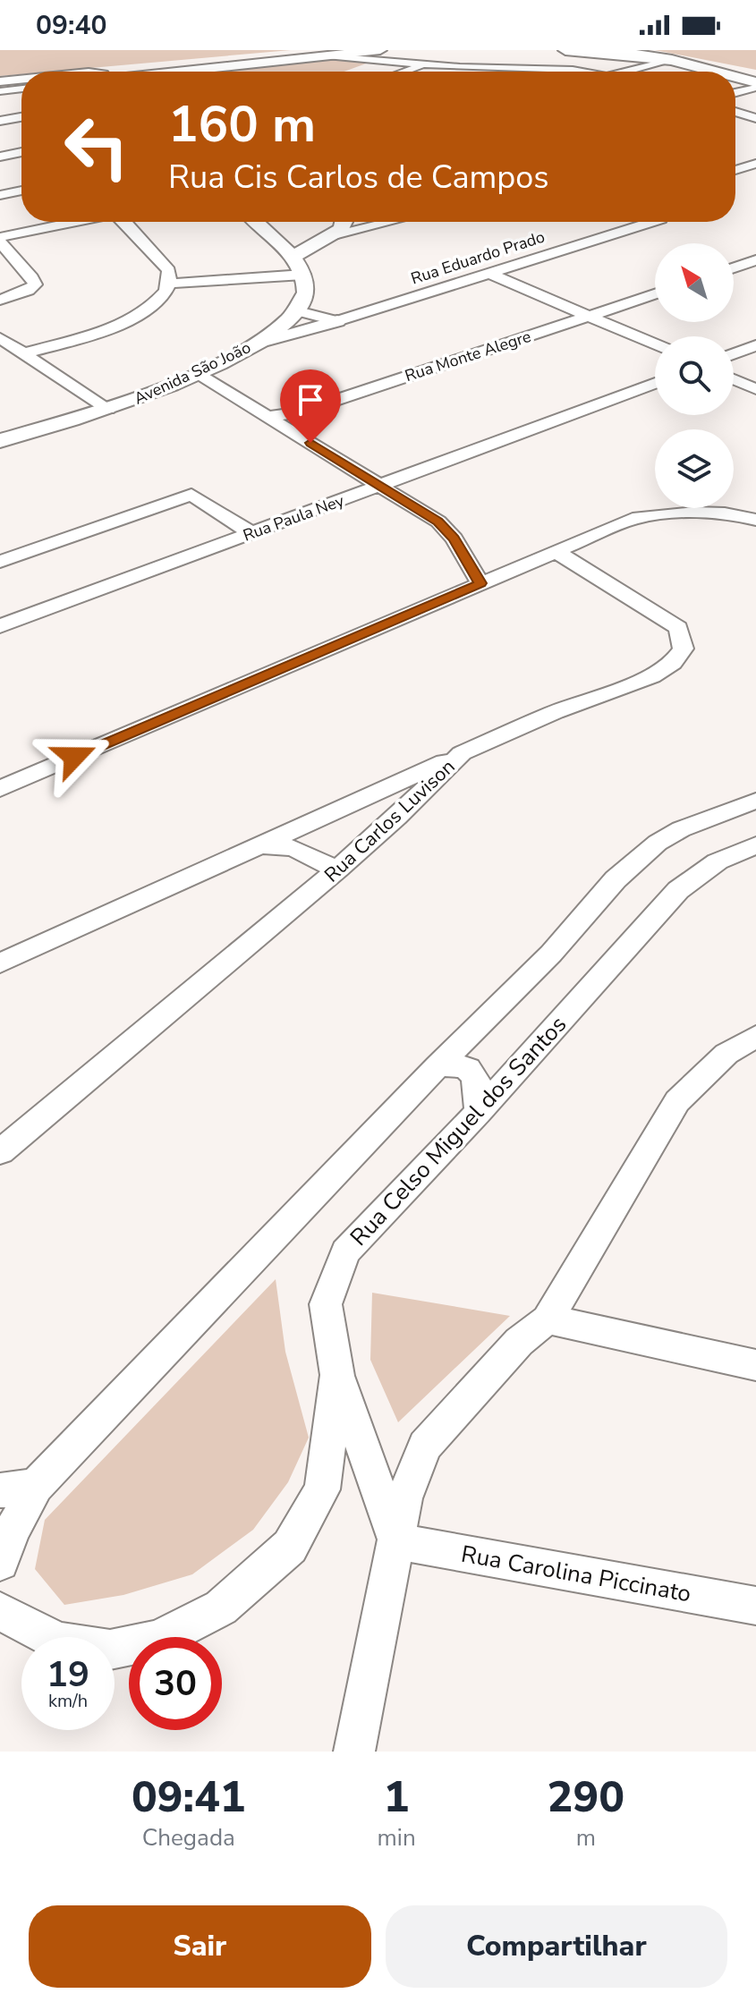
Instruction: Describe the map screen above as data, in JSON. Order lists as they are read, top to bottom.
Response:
{
  "streets": {
    "main road": ["Avenida São João"],
    "street": [
      "Rua Eduardo Prado",
      "Rua Monte Alegre",
      "Rua Paula Ney",
      "Rua Carlos Luvison",
      "Rua Celso Miguel dos Santos",
      "Rua Carolina Piccinato"
    ]
  },
  "north": "top left",
  "page": {
    "status": "09:40",
    "turn": ["160 m", "Rua Cis Carlos de Campos"],
    "speed": "19 km/h",
    "limit": "30",
    "eta": [
      "09:41",
      "Chegada",
      "1",
      "min",
      "290",
      "m"
    ],
    "buttons": ["Sair", "Compartilhar"]
  }
}
